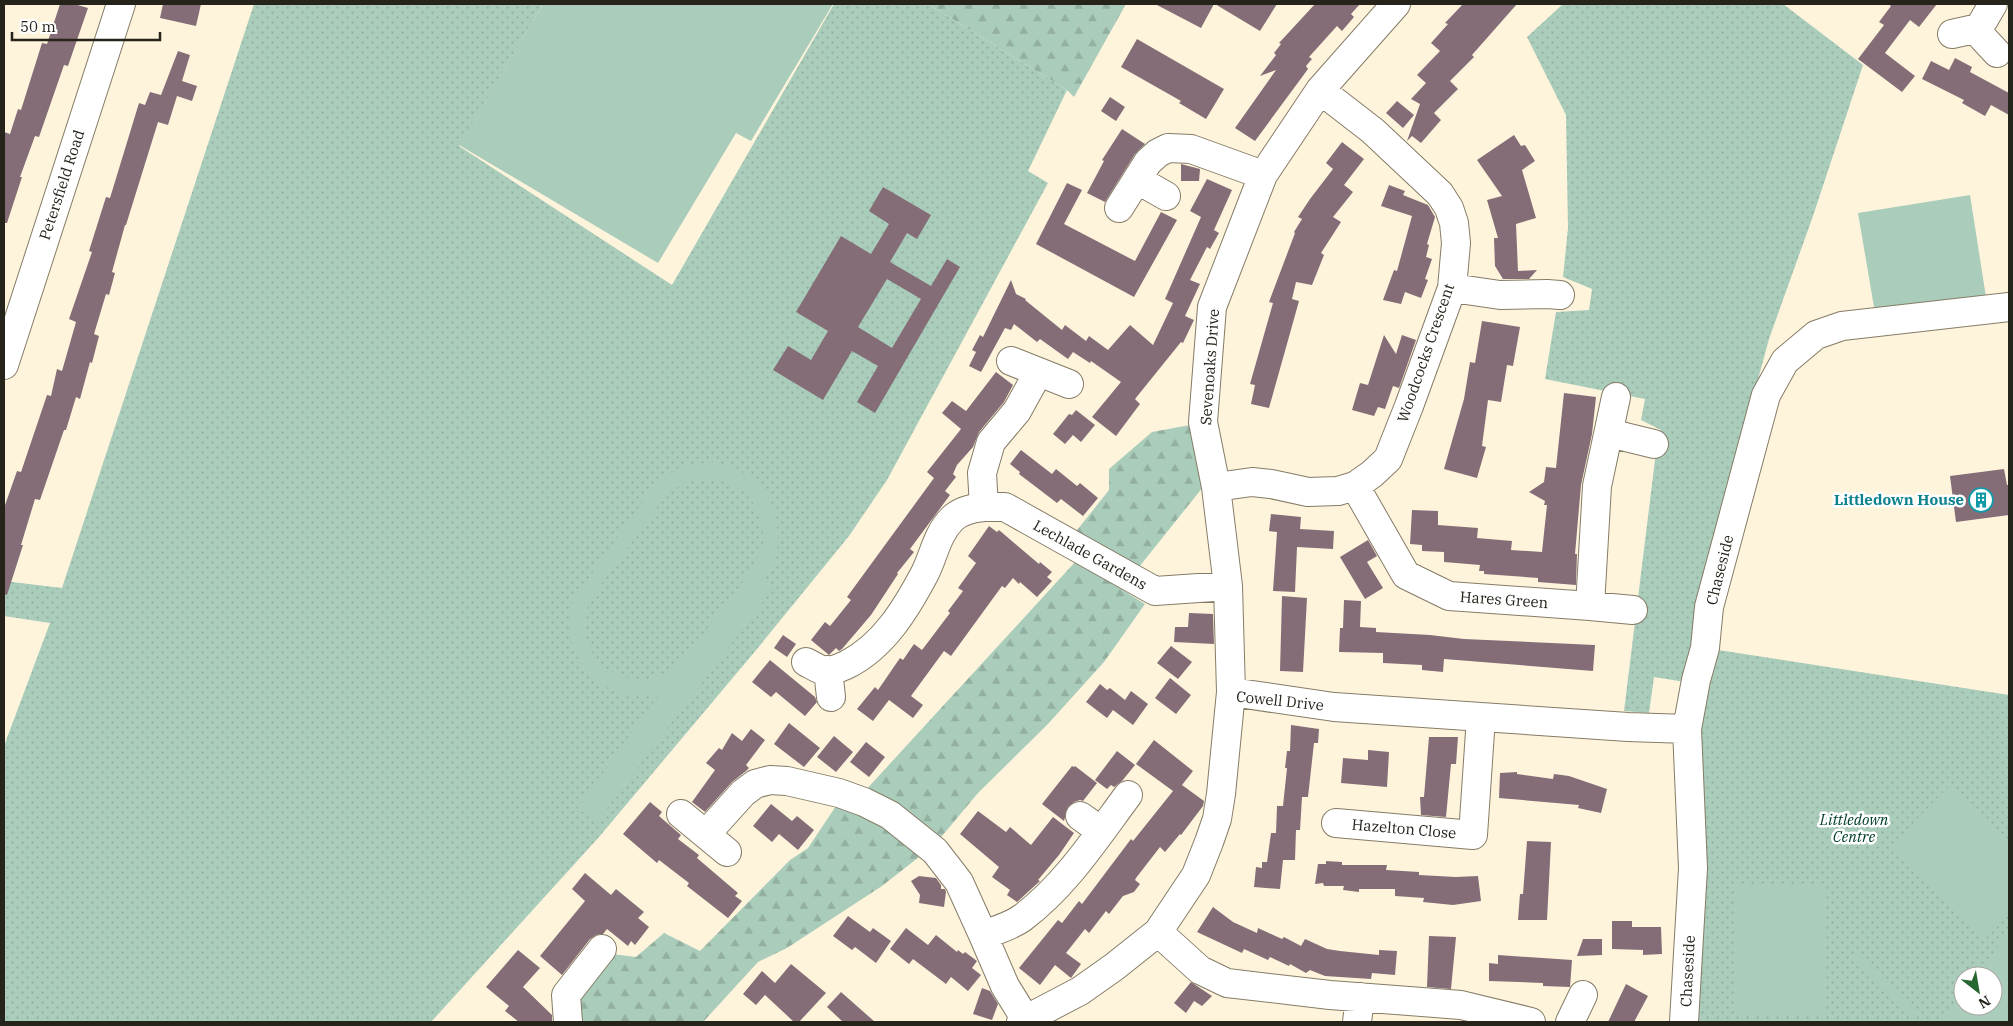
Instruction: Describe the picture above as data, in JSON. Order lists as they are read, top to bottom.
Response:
{
  "streets": {
    "street": [
      "Petersfield Road",
      "Woodcocks Crescent",
      "Sevenoaks Drive",
      "Lechlade Gardens",
      "Chaseside",
      "Hares Green",
      "Cowell Drive",
      "Hazelton Close"
    ]
  },
  "crossings": [
    ["Woodcocks Crescent", "Sevenoaks Drive"],
    ["Woodcocks Crescent", "Hares Green"],
    ["Sevenoaks Drive", "Lechlade Gardens"],
    ["Sevenoaks Drive", "Cowell Drive"],
    ["Chaseside", "Cowell Drive"],
    ["Cowell Drive", "Hazelton Close"]
  ],
  "parks": ["Littledown Centre"],
  "places": {
    "building": ["Littledown House"]
  },
  "scale_bar": "50 m",
  "north": "bottom right"
}
